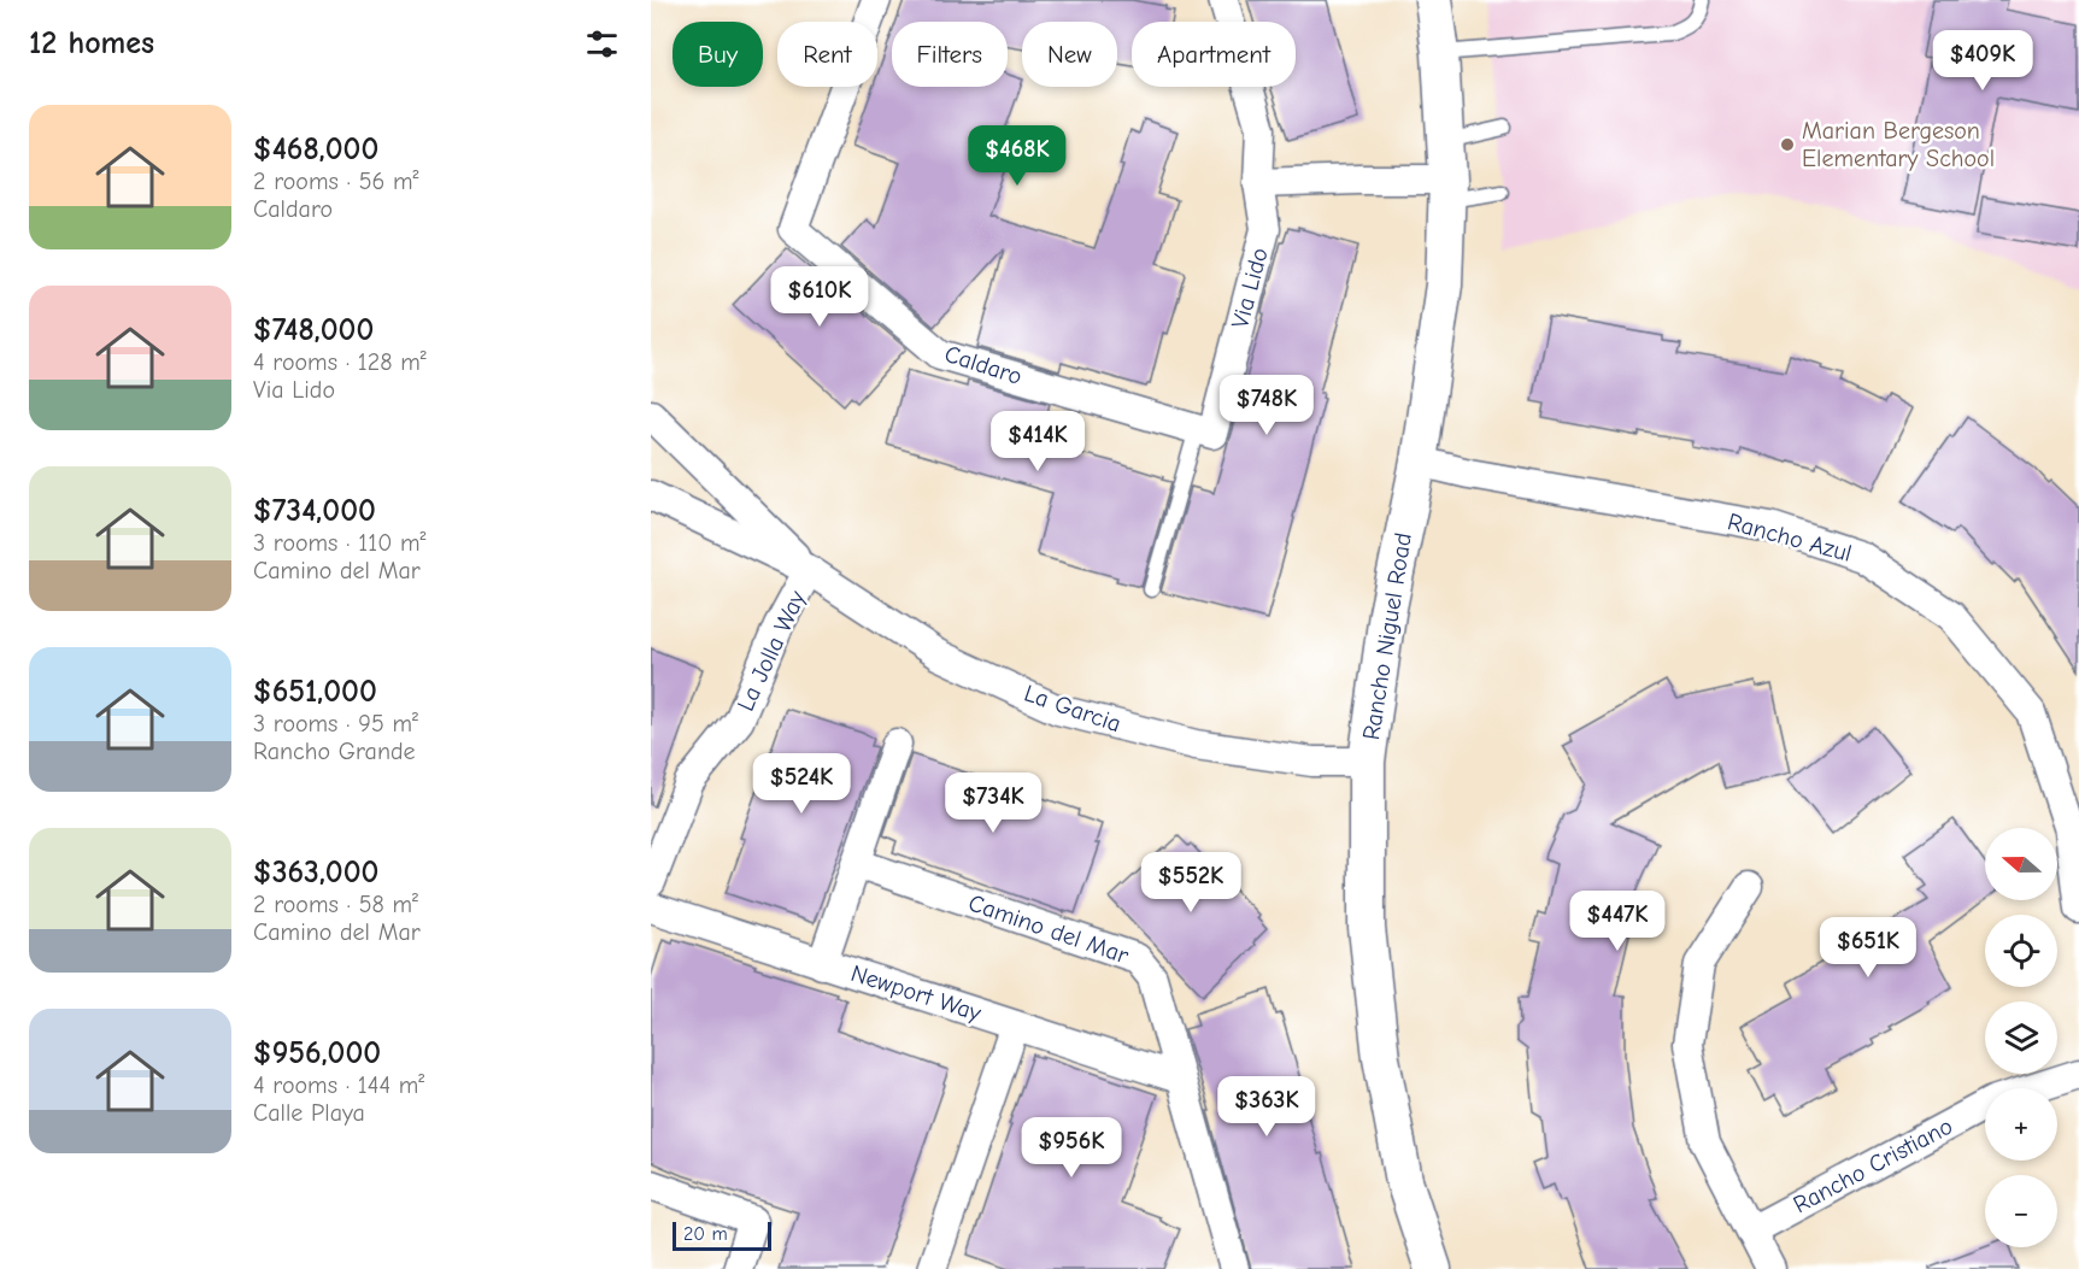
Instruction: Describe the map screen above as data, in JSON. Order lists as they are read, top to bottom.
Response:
{
  "streets": {
    "street": [
      "Via Lido",
      "Caldaro",
      "Rancho Azul",
      "Rancho Niguel Road",
      "La Jolla Way",
      "La Garcia",
      "Camino del Mar",
      "Newport Way",
      "Rancho Cristiano"
    ]
  },
  "crossings": [
    ["Via Lido", "Caldaro"],
    ["Rancho Azul", "Rancho Niguel Road"],
    ["Rancho Niguel Road", "La Garcia"],
    ["La Jolla Way", "La Garcia"],
    ["Camino del Mar", "Newport Way"]
  ],
  "places": ["Marian Bergeson Elementary School"],
  "scale_bar": "20 m",
  "north": "left",
  "page": {
    "heading": "12 homes",
    "chip": [
      "Buy",
      "Rent",
      "Filters",
      "New",
      "Apartment"
    ],
    "price": [
      "$409K",
      "$468K",
      "$610K",
      "$748K",
      "$414K",
      "$524K",
      "$734K",
      "$552K",
      "$447K",
      "$651K",
      "$363K",
      "$956K"
    ],
    "list": [
      {
        "name": "$468,000",
        "note": "2 rooms · 56 m² · Caldaro"
      },
      {
        "name": "$748,000",
        "note": "4 rooms · 128 m² · Via Lido"
      },
      {
        "name": "$734,000",
        "note": "3 rooms · 110 m² · Camino del Mar"
      },
      {
        "name": "$651,000",
        "note": "3 rooms · 95 m² · Rancho Grande"
      },
      {
        "name": "$363,000",
        "note": "2 rooms · 58 m² · Camino del Mar"
      },
      {
        "name": "$956,000",
        "note": "4 rooms · 144 m² · Calle Playa"
      }
    ],
    "map_buttons": ["+", "−"],
    "scale": "20 m"
  }
}
